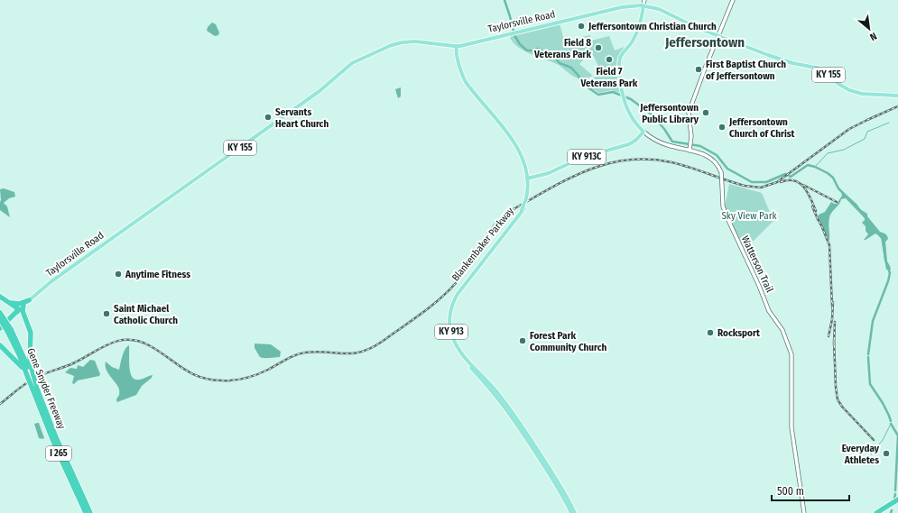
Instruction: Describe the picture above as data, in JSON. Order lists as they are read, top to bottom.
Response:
{
  "streets": {
    "highway": [
      "Taylorsville Road",
      "KY 155",
      "Gene Snyder Freeway",
      "I 265"
    ],
    "main road": [
      "KY 913C",
      "Blankenbaker Parkway",
      "Watterson Trail",
      "KY 913"
    ]
  },
  "crossings": [
    ["Taylorsville Road", "Blankenbaker Parkway"],
    ["KY 913C", "Blankenbaker Parkway"],
    ["KY 913C", "Watterson Trail"]
  ],
  "districts": ["Jeffersontown"],
  "parks": ["Sky View Park"],
  "places": [
    "Jeffersontown Christian Church",
    "Field 8 Veterans Park",
    "Field 7 Veterans Park",
    "First Baptist Church of Jeffersontown",
    "Jeffersontown Public Library",
    "Servants Heart Church",
    "Jeffersontown Church of Christ",
    "Anytime Fitness",
    "Saint Michael Catholic Church",
    "Rocksport",
    "Forest Park Community Church",
    "Everyday Athletes"
  ],
  "scale_bar": "500 m",
  "north": "bottom right"
}
